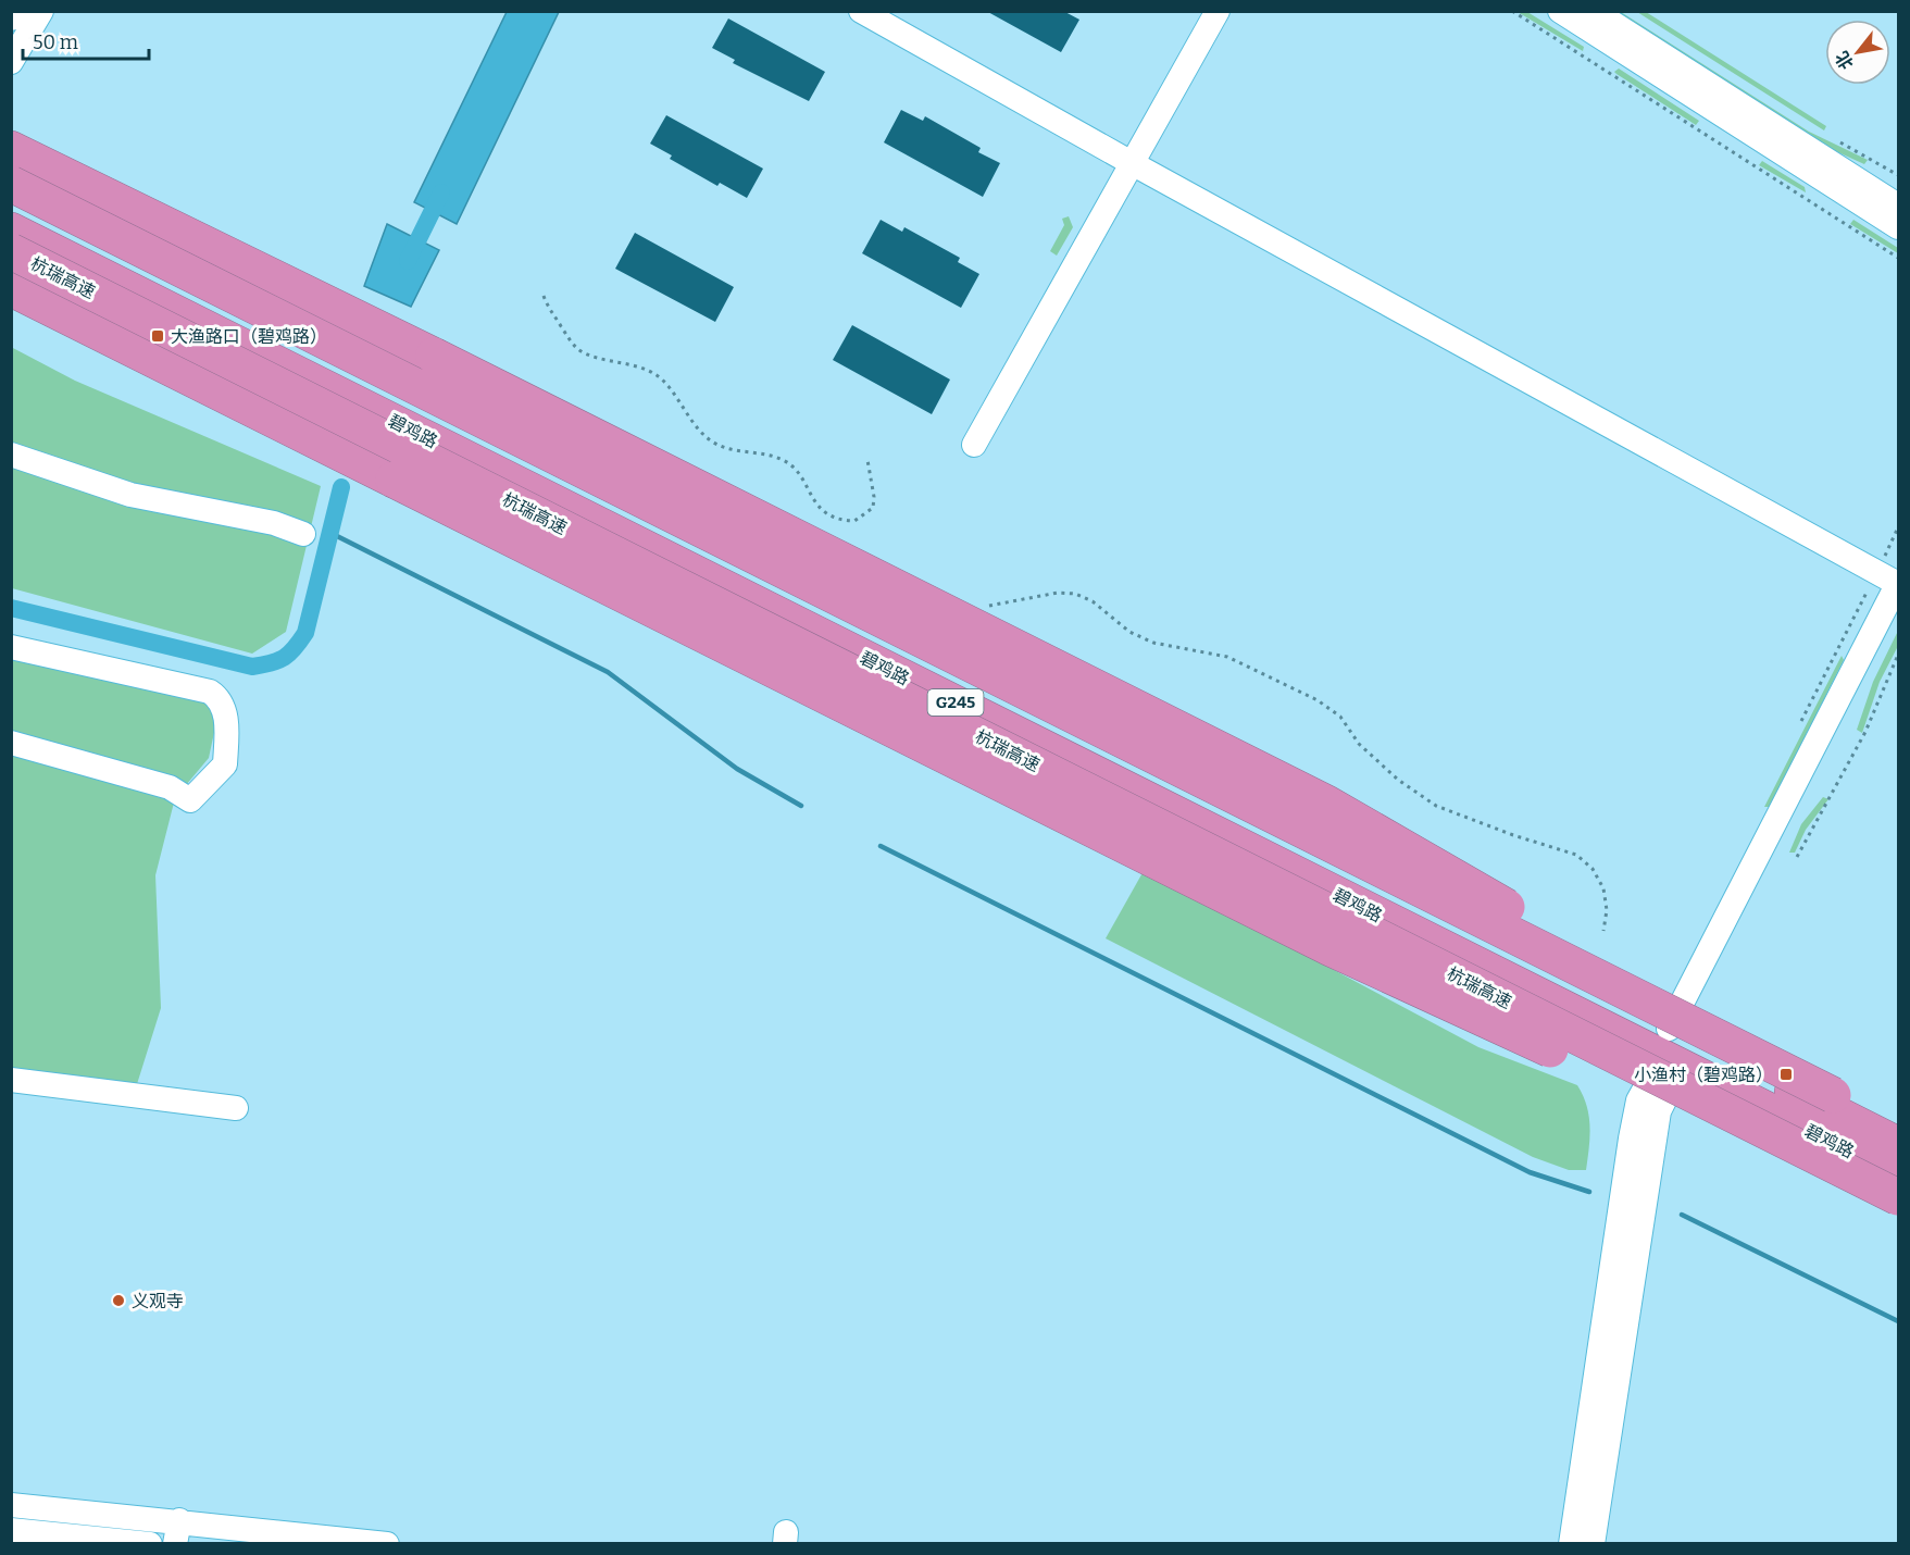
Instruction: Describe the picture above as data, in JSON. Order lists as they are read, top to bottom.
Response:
{
  "streets": {
    "highway": ["杭瑞高速", "碧鸡路", "G245"]
  },
  "places": {
    "transit": ["大渔路口（碧鸡路）", "小渔村（碧鸡路）"],
    "other": ["义观寺"]
  },
  "scale_bar": "50 m",
  "north": "bottom left"
}
